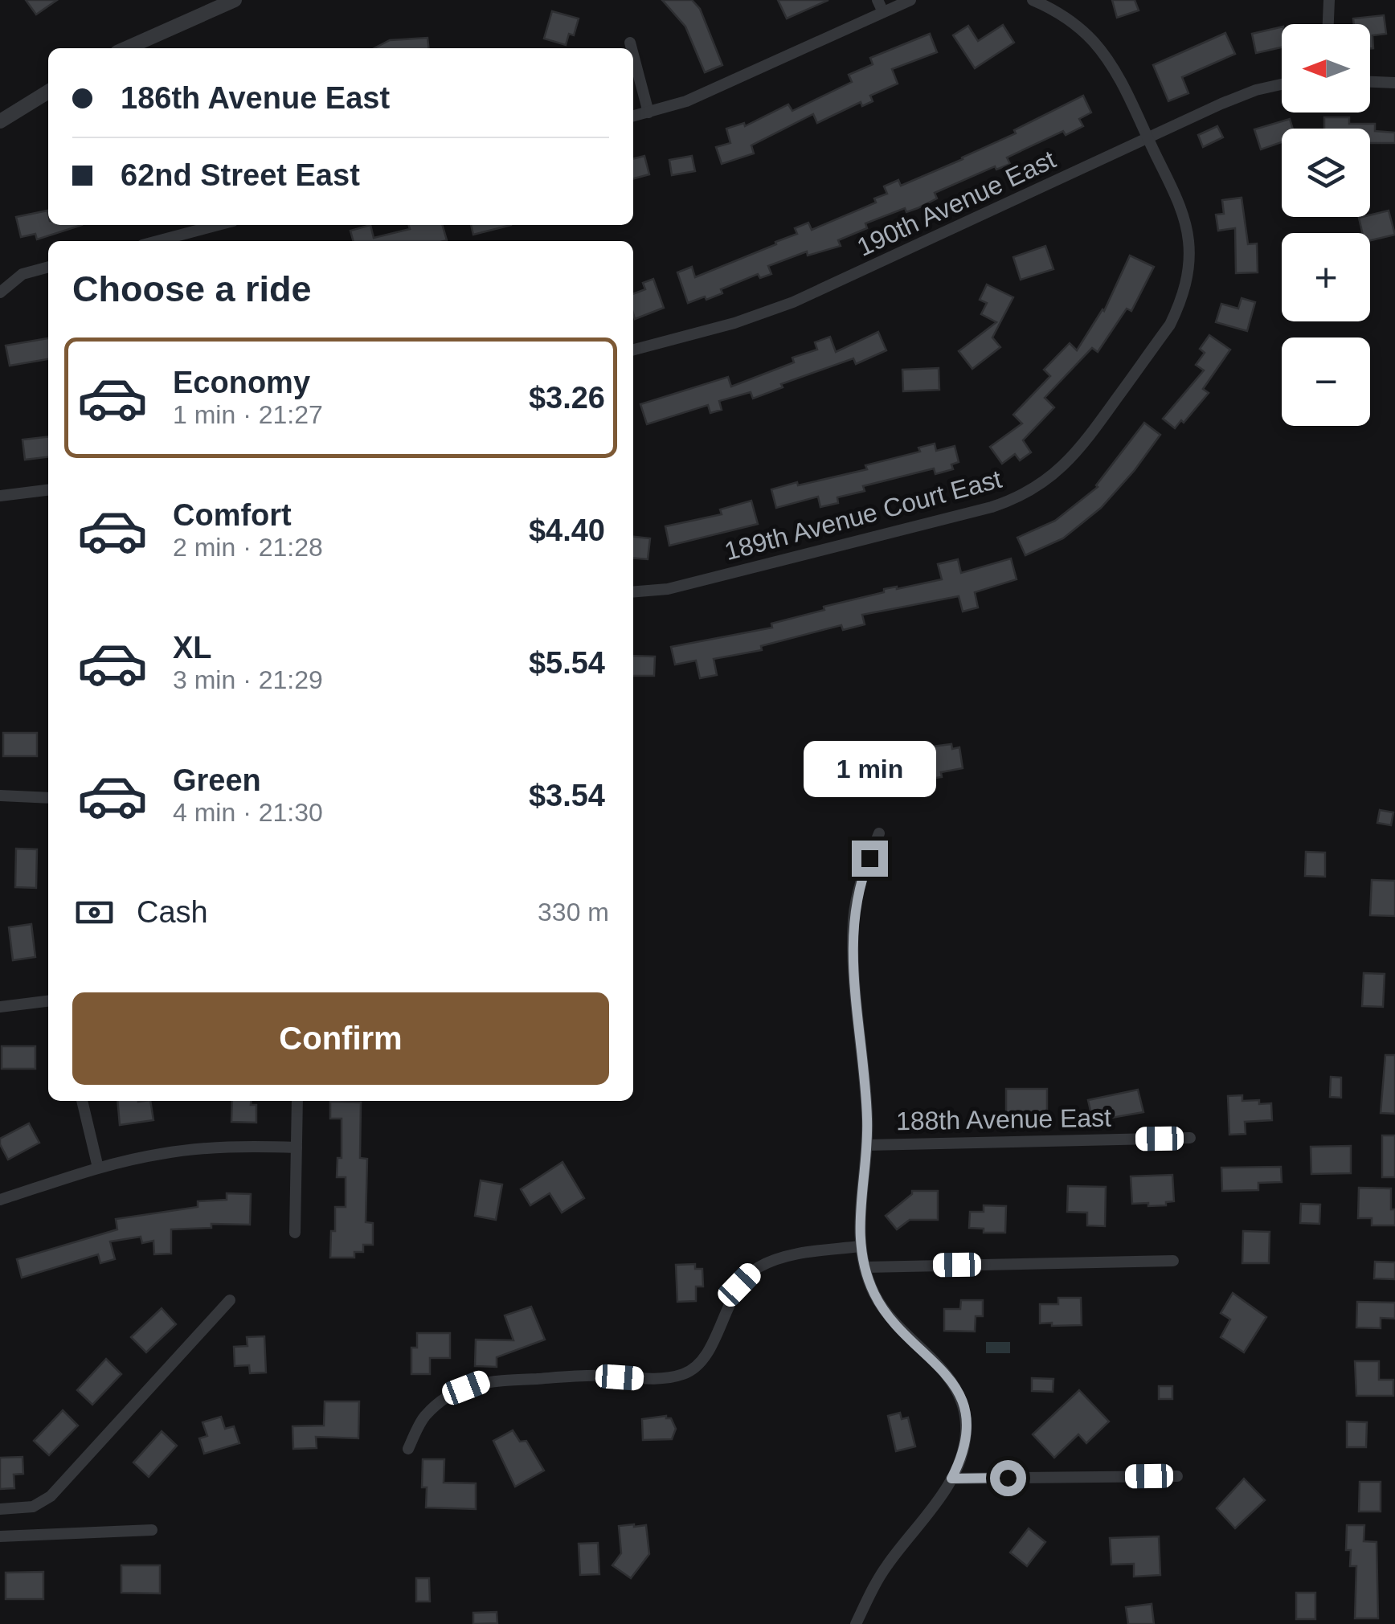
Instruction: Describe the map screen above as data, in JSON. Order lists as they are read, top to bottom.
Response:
{
  "streets": {
    "street": ["190th Avenue East", "189th Avenue Court East", "188th Avenue East"]
  },
  "crossings": [
    ["190th Avenue East", "189th Avenue Court East"]
  ],
  "north": "left",
  "page": {
    "map_buttons": ["+", "−"],
    "banner": ["186th Avenue East", "62nd Street East"],
    "heading": "Choose a ride",
    "list": [
      {
        "name": "Economy",
        "note": "1 min · 21:27",
        "value": "$3.26"
      },
      {
        "name": "Comfort",
        "note": "2 min · 21:28",
        "value": "$4.40"
      },
      {
        "name": "XL",
        "note": "3 min · 21:29",
        "value": "$5.54"
      },
      {
        "name": "Green",
        "note": "4 min · 21:30",
        "value": "$3.54"
      }
    ],
    "bubble": "1 min",
    "pay": ["Cash", "330 m"],
    "buttons": "Confirm"
  }
}
